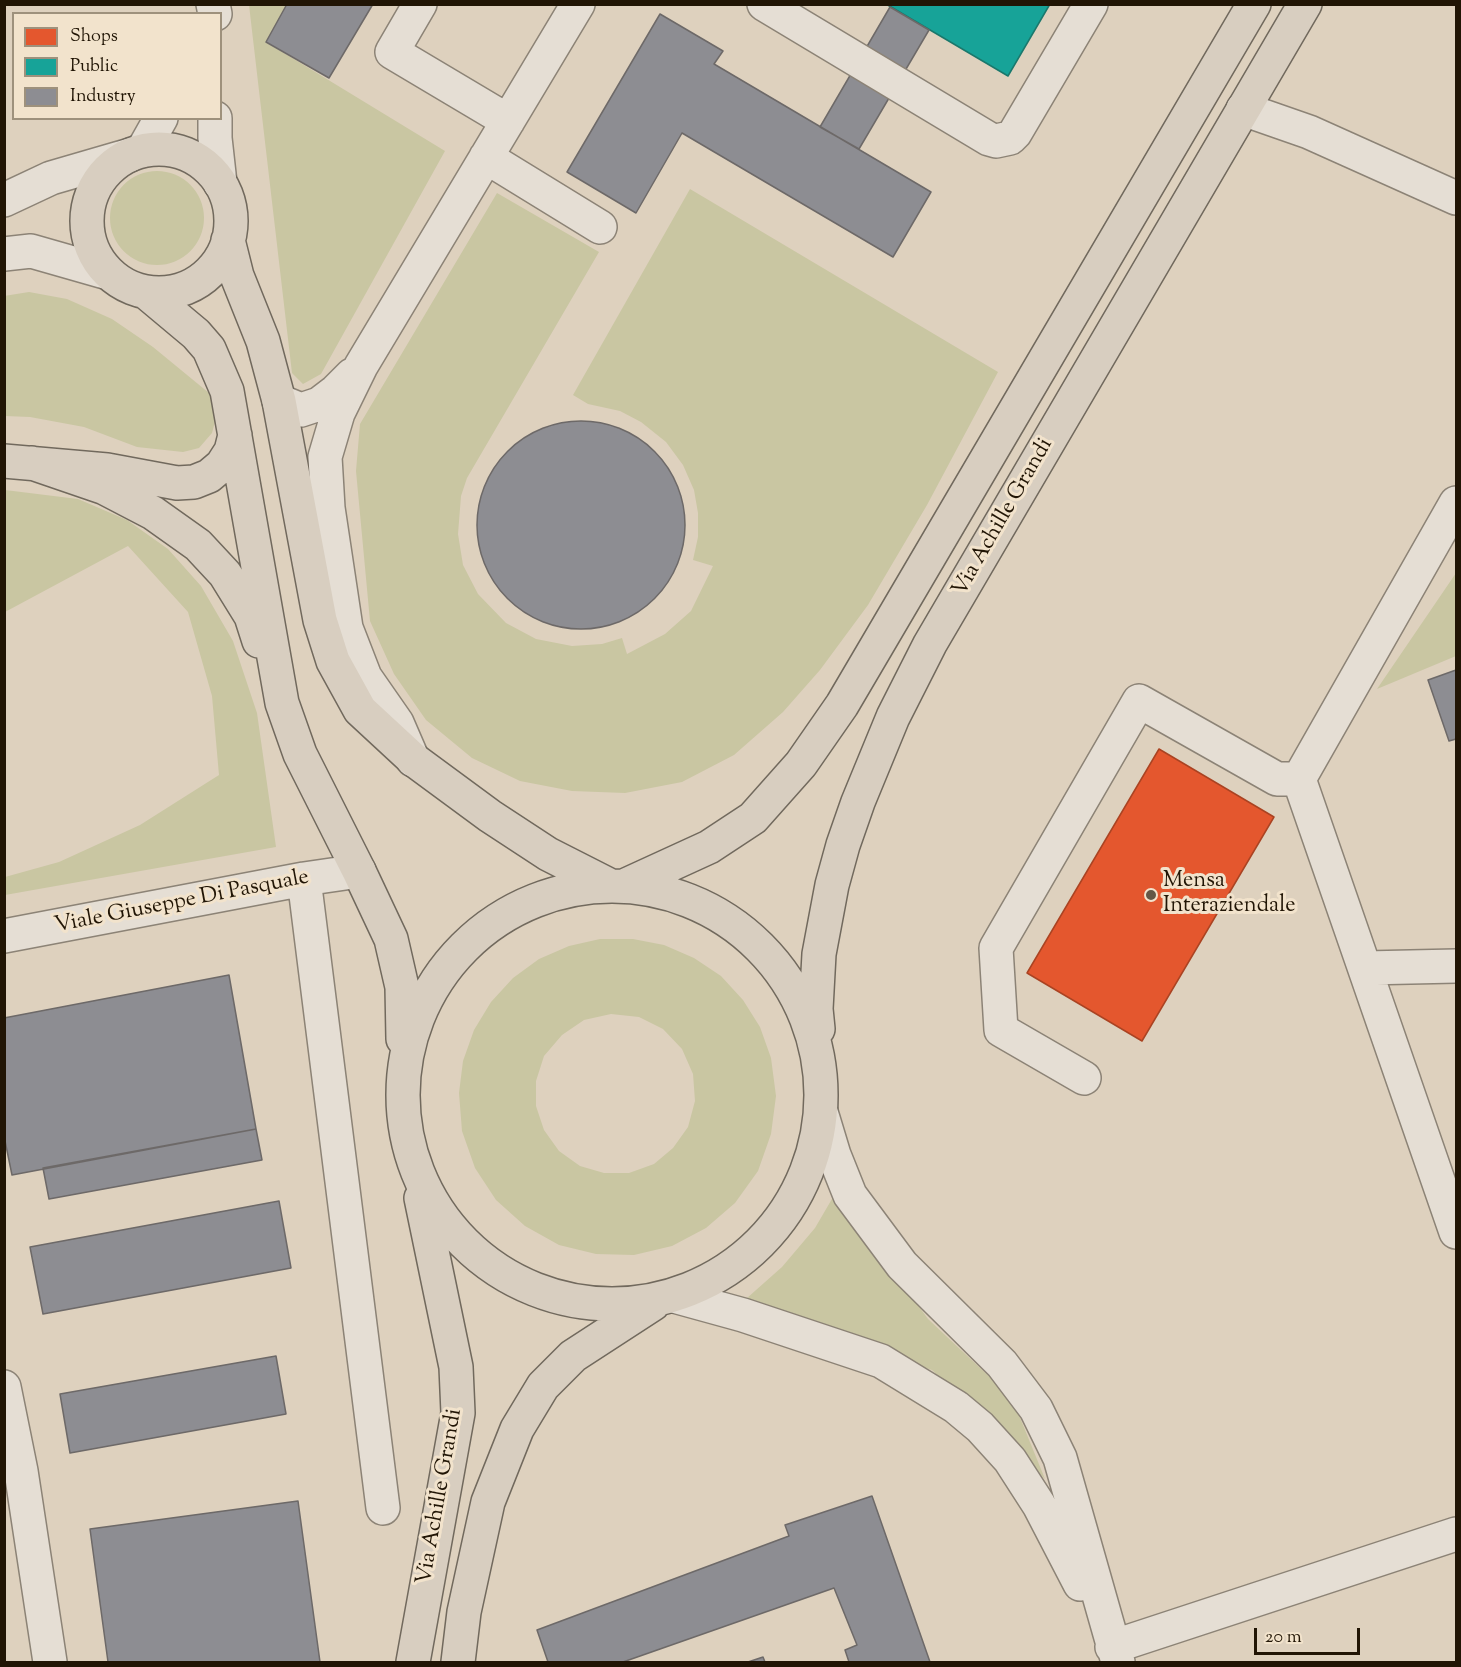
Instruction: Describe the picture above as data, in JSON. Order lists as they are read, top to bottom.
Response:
{
  "streets": {
    "main road": ["Via Achille Grandi"],
    "street": ["Viale Giuseppe Di Pasquale"]
  },
  "places": ["Mensa Interaziendale"],
  "legend": ["Shops", "Public", "Industry"],
  "scale_bar": "20 m"
}
